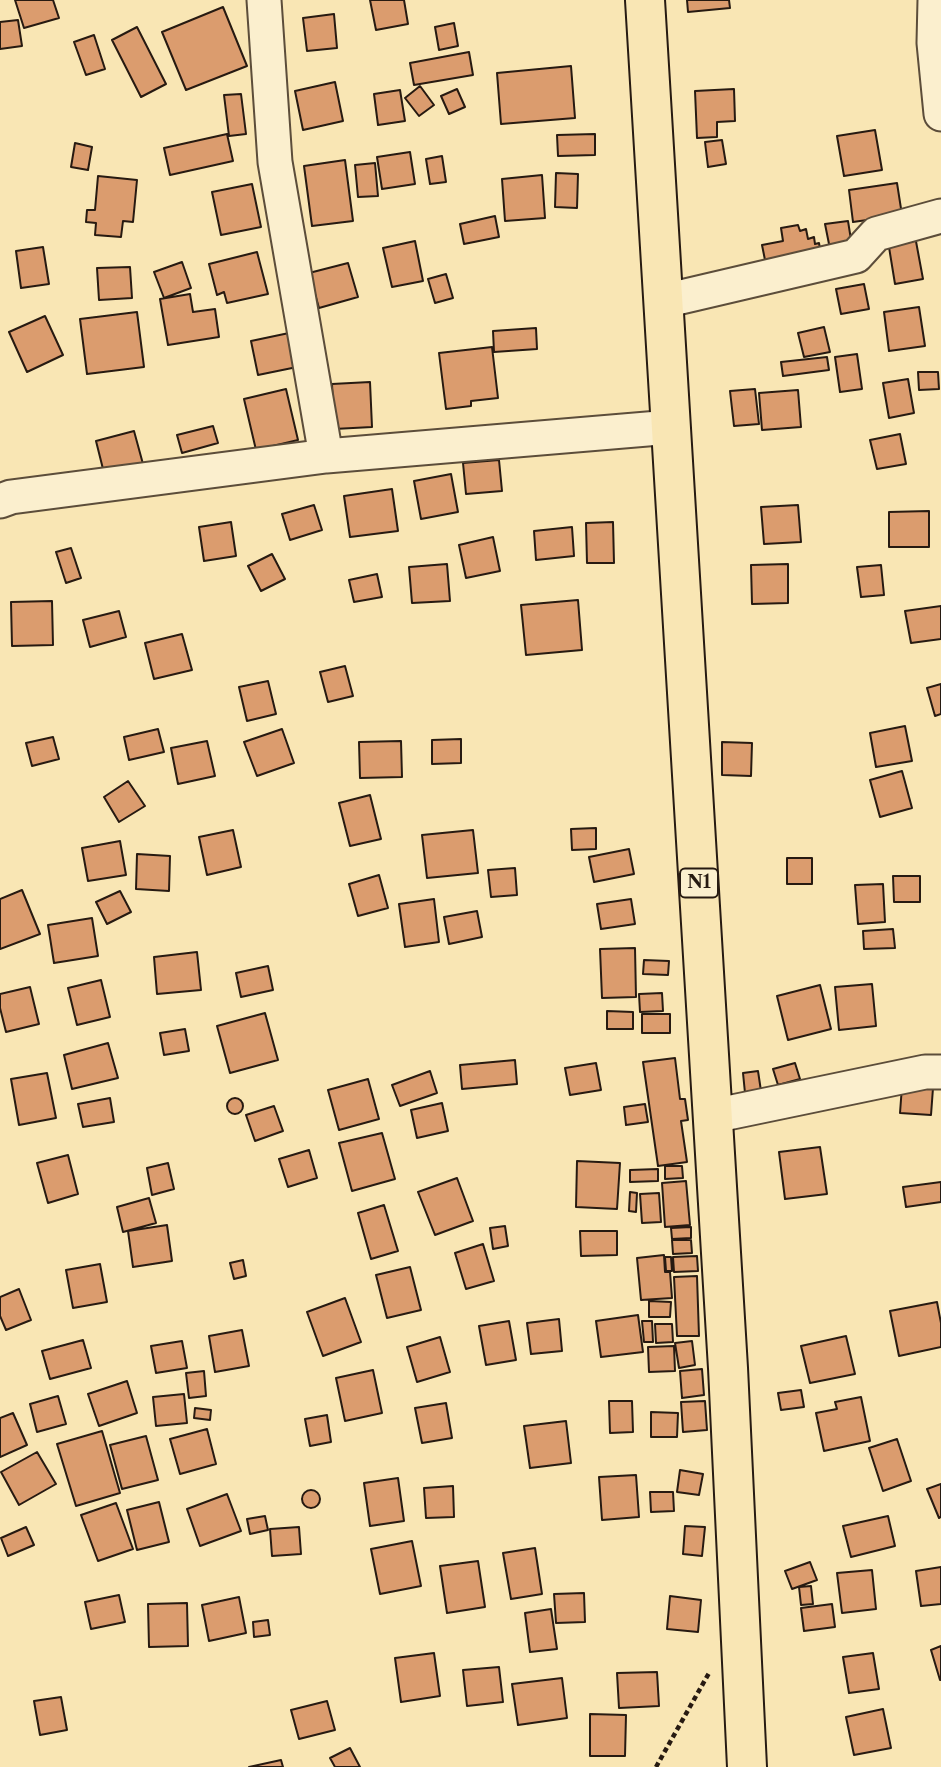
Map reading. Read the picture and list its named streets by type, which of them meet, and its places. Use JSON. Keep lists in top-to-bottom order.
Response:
{
  "streets": {
    "highway": ["N1"]
  }
}
